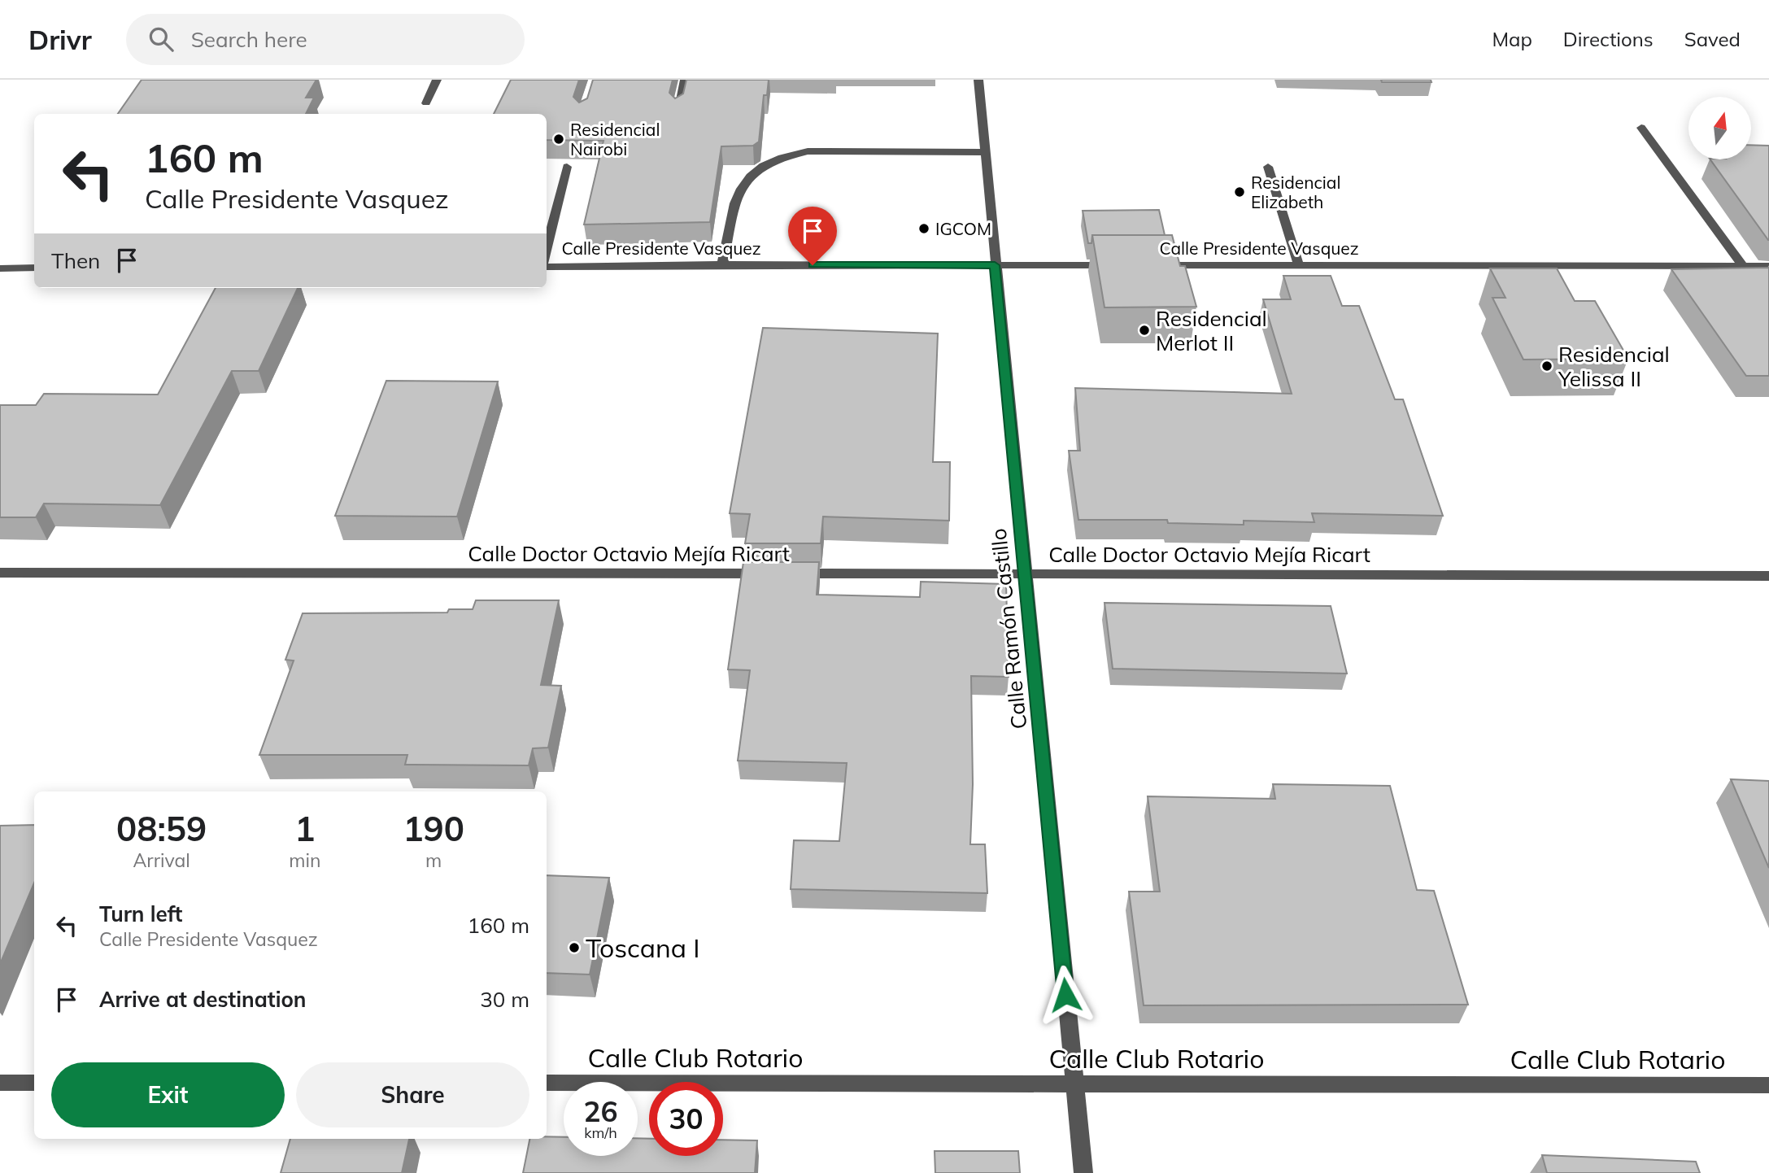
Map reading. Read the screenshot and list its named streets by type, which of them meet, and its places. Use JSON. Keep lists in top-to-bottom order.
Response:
{
  "streets": {
    "street": [
      "Calle Presidente Vasquez",
      "Calle Doctor Octavio Mejía Ricart",
      "Calle Ramón Castillo",
      "Calle Club Rotario"
    ]
  },
  "crossings": [
    ["Calle Presidente Vasquez", "Calle Ramón Castillo"],
    ["Calle Doctor Octavio Mejía Ricart", "Calle Ramón Castillo"],
    ["Calle Ramón Castillo", "Calle Club Rotario"]
  ],
  "places": [
    "Residencial Nairobi",
    "Residencial Elizabeth",
    "IGCOM",
    "Residencial Merlot II",
    "Residencial Yelissa II",
    "Toscana I"
  ],
  "north": "top",
  "page": {
    "header": "Drivr",
    "search": "Search here",
    "nav": ["Map", "Directions", "Saved"],
    "turn": ["160 m", "Calle Presidente Vasquez"],
    "then": "Then",
    "eta": [
      "08:59",
      "Arrival",
      "1",
      "min",
      "190",
      "m"
    ],
    "list": [
      {
        "name": "Turn left",
        "note": "Calle Presidente Vasquez",
        "value": "160 m"
      },
      {
        "name": "Arrive at destination",
        "value": "30 m"
      }
    ],
    "buttons": ["Exit", "Share"],
    "speed": "26 km/h",
    "limit": "30"
  }
}
